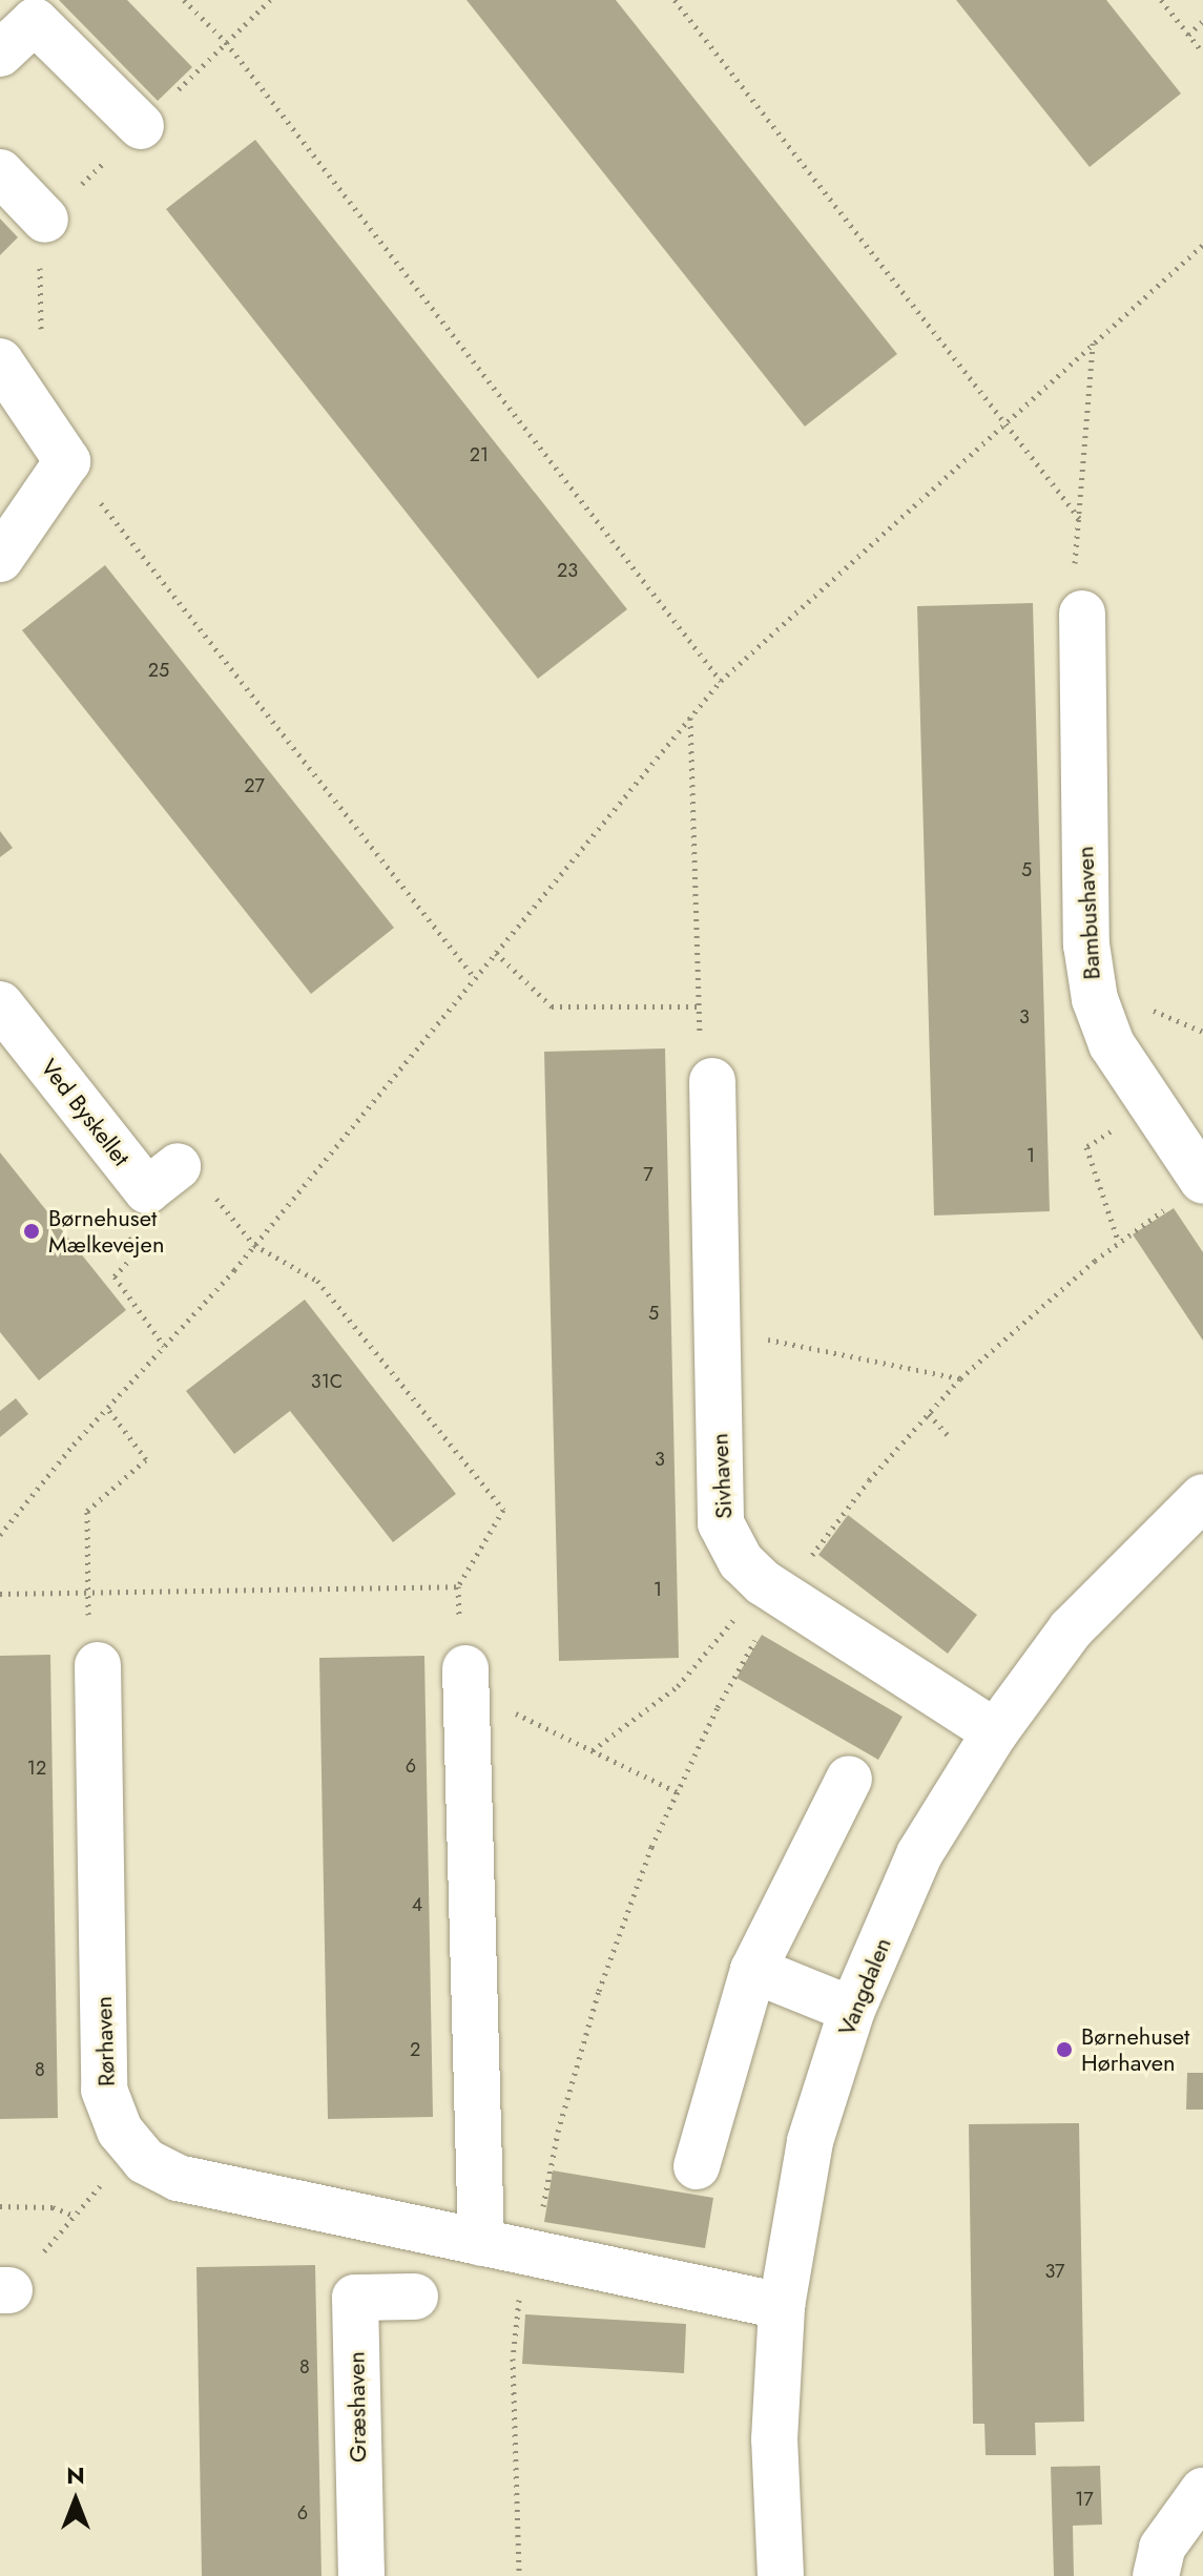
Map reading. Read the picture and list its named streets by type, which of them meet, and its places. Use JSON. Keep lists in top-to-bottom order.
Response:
{
  "streets": {
    "street": [
      "Bambushaven",
      "Ved Byskellet",
      "Sivhaven",
      "Vangdalen",
      "Rørhaven",
      "Græshaven"
    ]
  },
  "crossings": [
    ["Sivhaven", "Vangdalen"],
    ["Vangdalen", "Rørhaven"]
  ],
  "places": ["Børnehuset Mælkevejen", "Børnehuset Hørhaven"],
  "house_numbers": [
    "21",
    "23",
    "25",
    "27",
    "5",
    "3",
    "1",
    "7",
    "5",
    "31C",
    "3",
    "1",
    "6",
    "12",
    "4",
    "2",
    "8",
    "37",
    "8",
    "17",
    "6"
  ],
  "north": "top"
}
